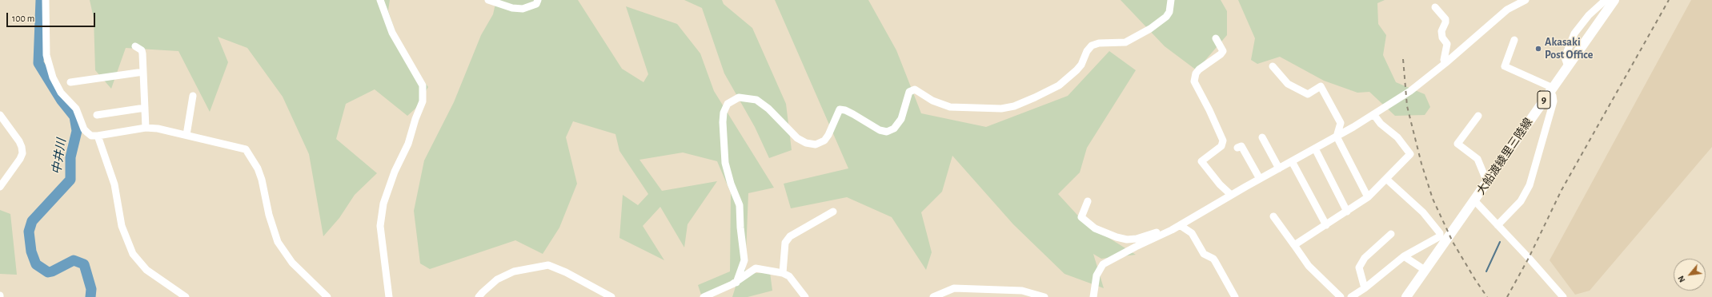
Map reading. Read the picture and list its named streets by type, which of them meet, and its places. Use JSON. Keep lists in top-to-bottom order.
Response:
{
  "streets": {
    "main road": ["9", "大船渡綾里三陸線"]
  },
  "water": ["中井川"],
  "places": ["Akasaki Post Office"],
  "scale_bar": "100 m",
  "north": "bottom left"
}
